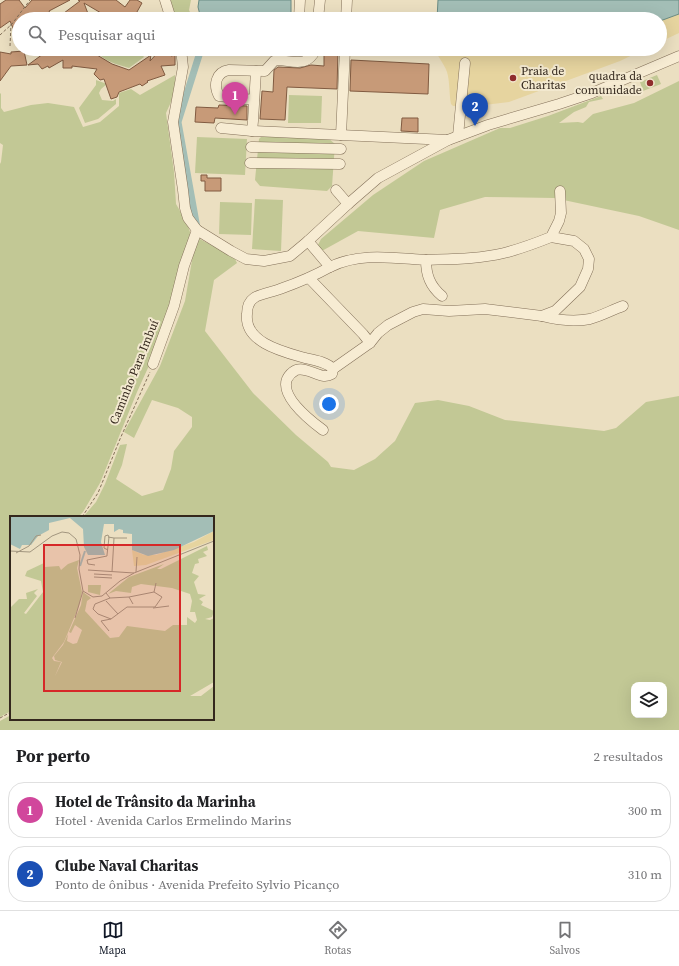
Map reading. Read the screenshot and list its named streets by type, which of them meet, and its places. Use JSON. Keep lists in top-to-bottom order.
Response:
{
  "streets": {
    "street": ["Caminho Para Imbuí"]
  },
  "places": ["Praia de Charitas", "quadra da comunidade"],
  "page": {
    "search": "Pesquisar aqui",
    "pins": ["1", "2"],
    "heading": ["Por perto", "2 resultados"],
    "list": [
      {
        "mark": "1",
        "name": "Hotel de Trânsito da Marinha",
        "note": "Hotel · Avenida Carlos Ermelindo Marins",
        "value": "300 m"
      },
      {
        "mark": "2",
        "name": "Clube Naval Charitas",
        "note": "Ponto de ônibus · Avenida Prefeito Sylvio Picanço",
        "value": "310 m"
      }
    ],
    "nav": ["Mapa", "Rotas", "Salvos"]
  }
}
